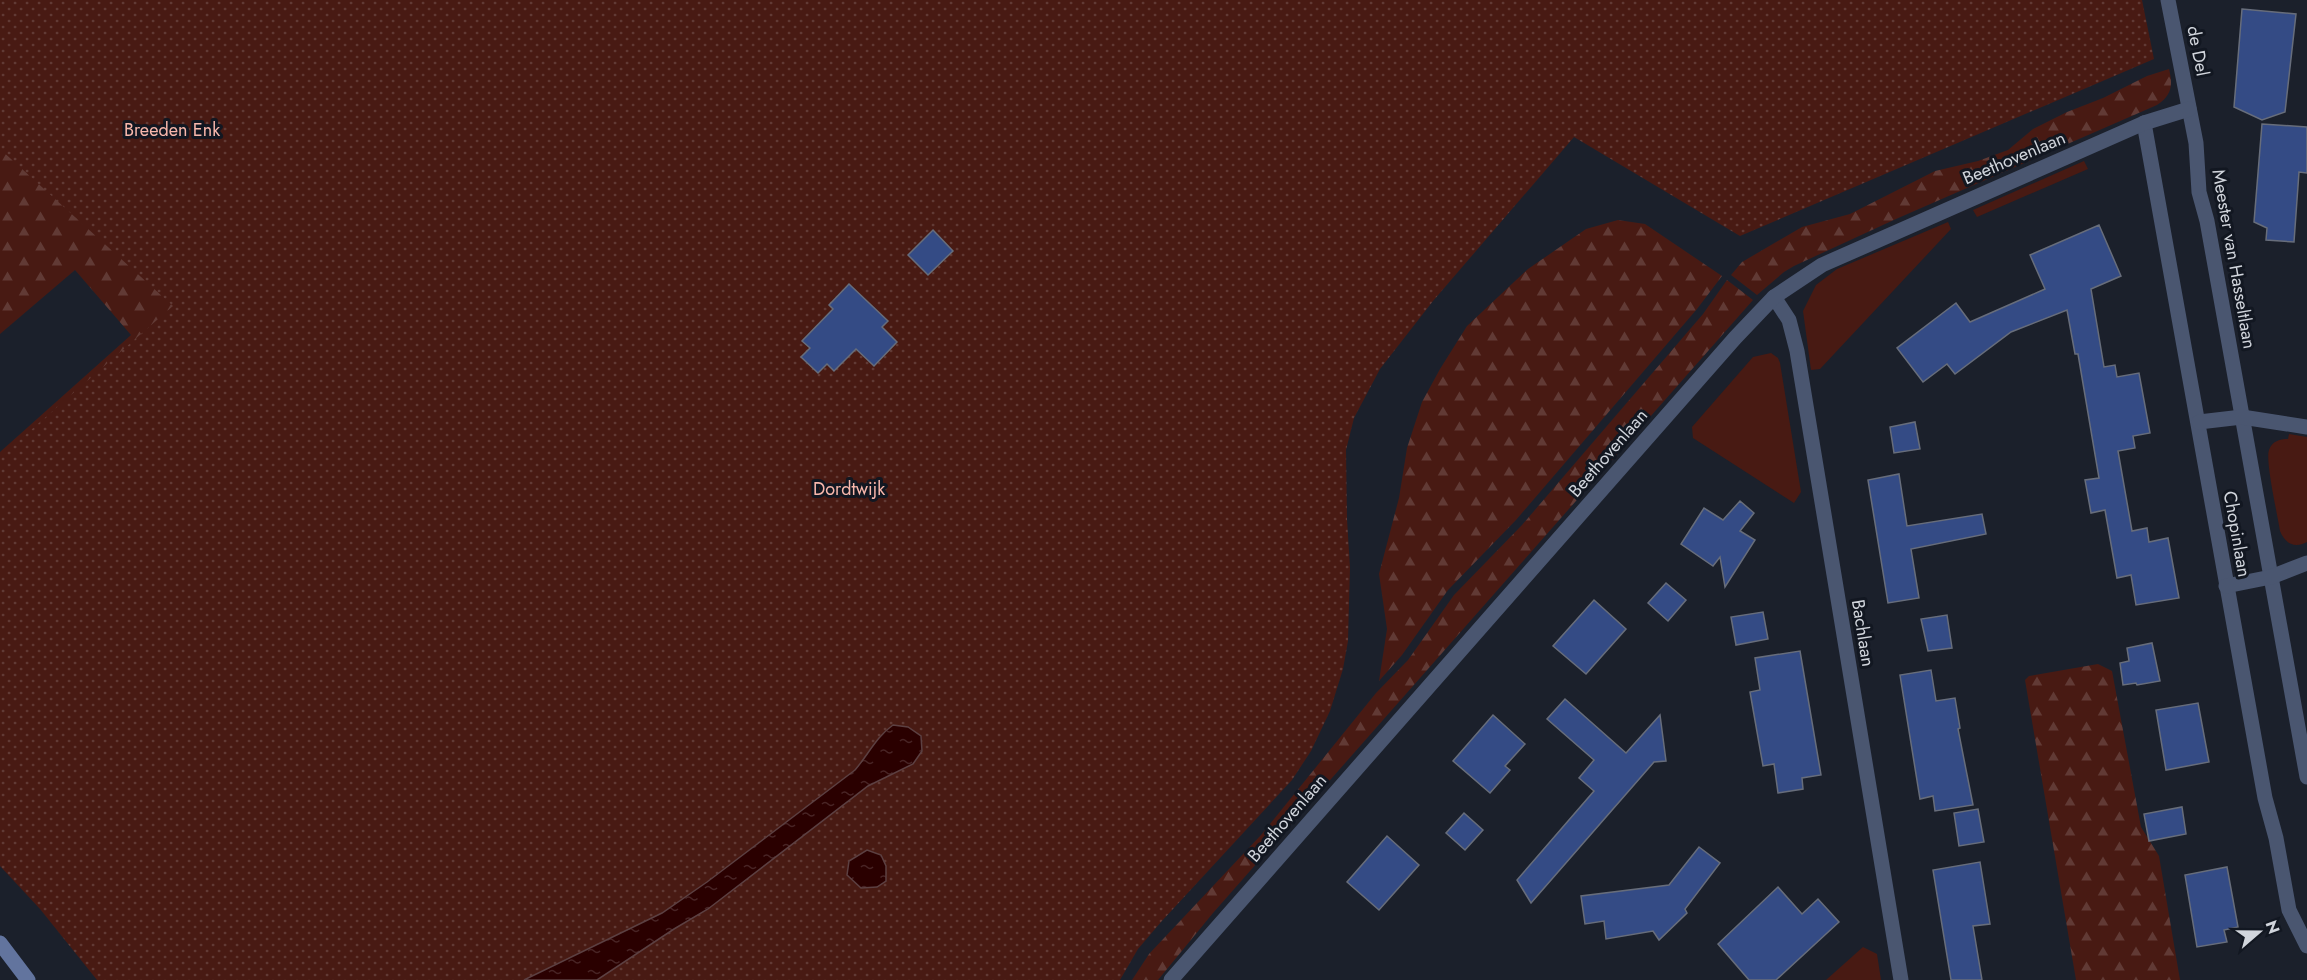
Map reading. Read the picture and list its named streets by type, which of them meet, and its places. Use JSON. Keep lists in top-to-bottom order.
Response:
{
  "streets": {
    "street": [
      "de Del",
      "Beethovenlaan",
      "Meester van Hasseltlaan",
      "Chopinlaan",
      "Bachlaan"
    ]
  },
  "crossings": [
    ["de Del", "Beethovenlaan"],
    ["de Del", "Meester van Hasseltlaan"],
    ["Beethovenlaan", "Meester van Hasseltlaan"],
    ["Beethovenlaan", "Chopinlaan"],
    ["Beethovenlaan", "Bachlaan"]
  ],
  "parks": ["Breeden Enk", "Dordtwijk"],
  "north": "right"
}
